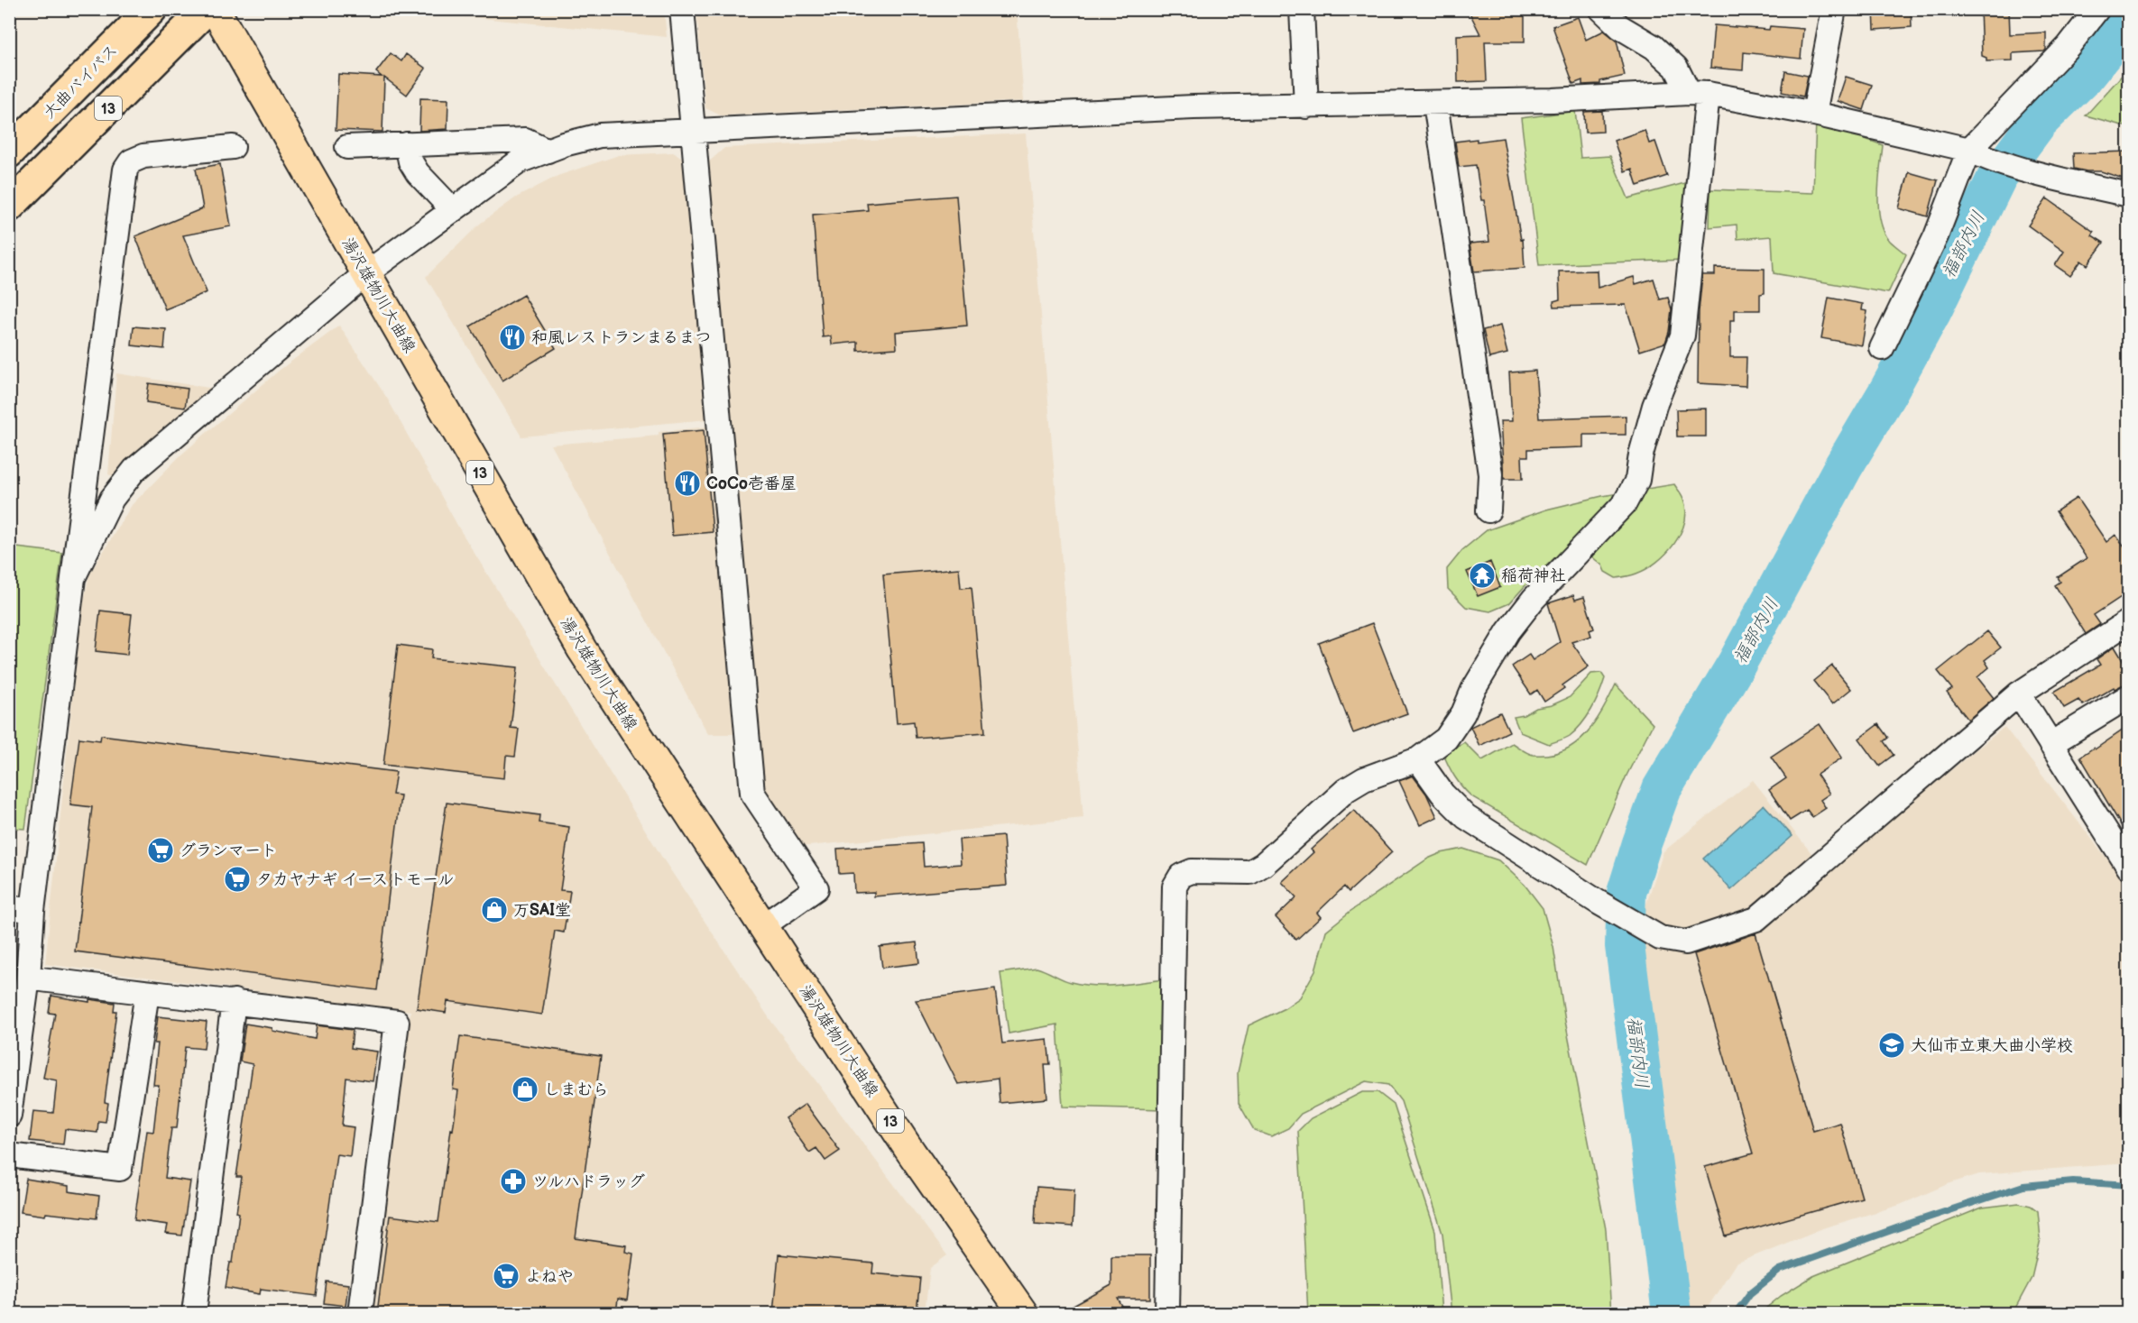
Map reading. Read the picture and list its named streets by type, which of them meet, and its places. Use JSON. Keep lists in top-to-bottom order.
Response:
{
  "streets": {
    "highway": ["大曲バイパス", "13"],
    "main road": ["湯沢雄物川大曲線"]
  },
  "water": ["福部内川"],
  "places": {
    "restaurant": ["和風レストランまるまつ", "CoCo壱番屋"],
    "temple": ["稲荷神社"],
    "supermarket": ["グランマート", "タカヤナギ イーストモール", "よねや"],
    "shop": ["万SAI堂", "しまむら"],
    "school or university": ["大仙市立東大曲小学校"],
    "pharmacy": ["ツルハドラッグ"]
  }
}
